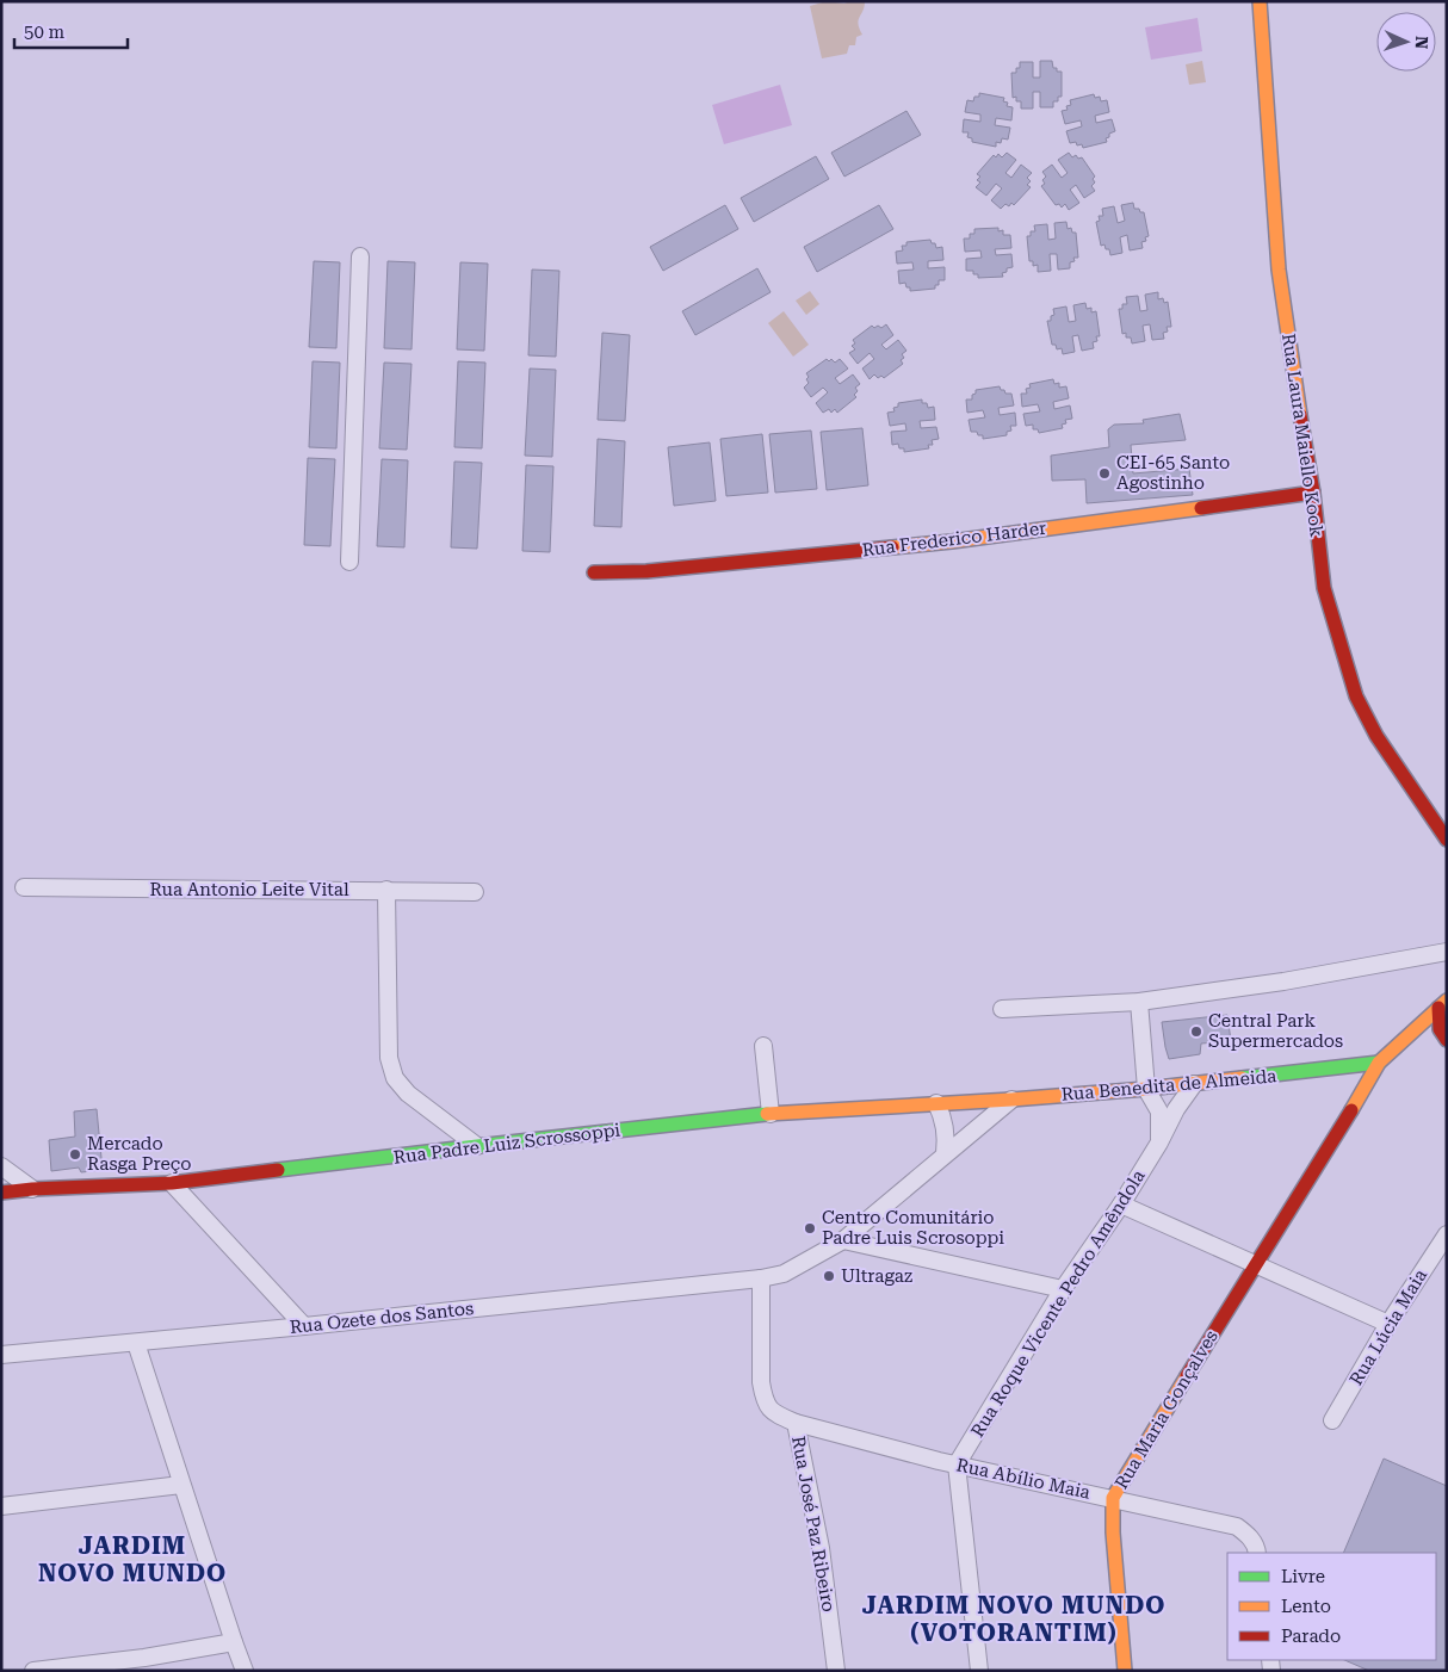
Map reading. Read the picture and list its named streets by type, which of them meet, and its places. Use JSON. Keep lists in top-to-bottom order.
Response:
{
  "streets": {
    "street": [
      "Rua Laura Maiello Kook",
      "Rua Frederico Harder",
      "Rua Antonio Leite Vital",
      "Rua Benedita de Almeida",
      "Rua Padre Luiz Scrossoppi",
      "Rua Roque Vicente Pedro Amêndola",
      "Rua Ozete dos Santos",
      "Rua Lúcia Maia",
      "Rua Maria Gonçalves",
      "Rua Abílio Maia",
      "Rua José Paz Ribeiro"
    ]
  },
  "crossings": [
    ["Rua Laura Maiello Kook", "Rua Frederico Harder"],
    ["Rua Benedita de Almeida", "Rua Padre Luiz Scrossoppi"],
    ["Rua Benedita de Almeida", "Rua Roque Vicente Pedro Amêndola"],
    ["Rua Benedita de Almeida", "Rua Maria Gonçalves"],
    ["Rua Roque Vicente Pedro Amêndola", "Rua Abílio Maia"],
    ["Rua Ozete dos Santos", "Rua José Paz Ribeiro"],
    ["Rua Maria Gonçalves", "Rua Abílio Maia"],
    ["Rua Abílio Maia", "Rua José Paz Ribeiro"]
  ],
  "districts": ["JARDIM NOVO MUNDO", "JARDIM NOVO MUNDO (VOTORANTIM)"],
  "places": [
    "CEI-65 Santo Agostinho",
    "Central Park Supermercados",
    "Mercado Rasga Preço",
    "Centro Comunitário Padre Luis Scrosoppi",
    "Ultragaz"
  ],
  "legend": ["Livre", "Lento", "Parado"],
  "scale_bar": "50 m",
  "north": "right"
}
